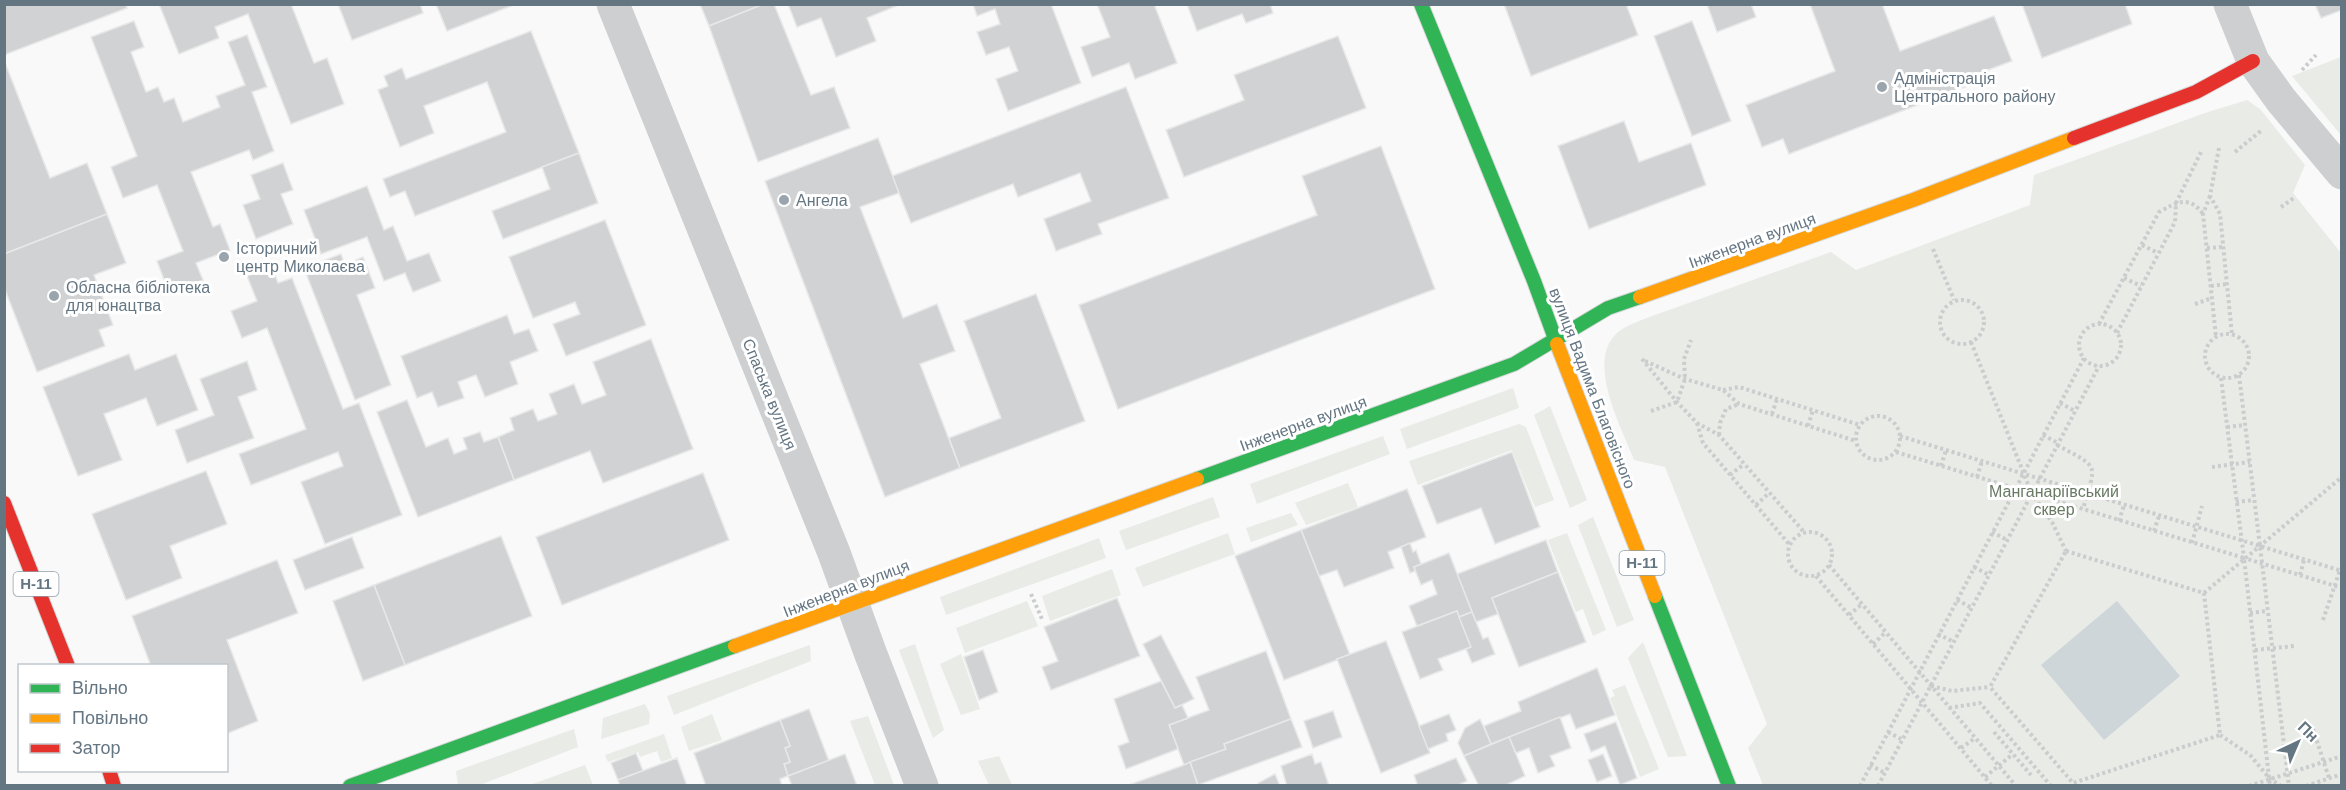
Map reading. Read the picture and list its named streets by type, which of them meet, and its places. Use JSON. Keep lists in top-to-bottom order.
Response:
{
  "streets": {
    "street": [
      "Інженерна вулиця",
      "вулиця Вадима Благовісного",
      "Спаська вулиця",
      "Н-11"
    ]
  },
  "crossings": [
    ["Інженерна вулиця", "вулиця Вадима Благовісного"],
    ["Інженерна вулиця", "Спаська вулиця"]
  ],
  "parks": ["Манганаріївський сквер"],
  "places": [
    "Адміністрація Центрального району",
    "Ангела",
    "Історичний центр Миколаєва",
    "Обласна бібліотека для юнацтва"
  ],
  "legend": ["Вільно", "Повільно", "Затор"],
  "north": "top right"
}
